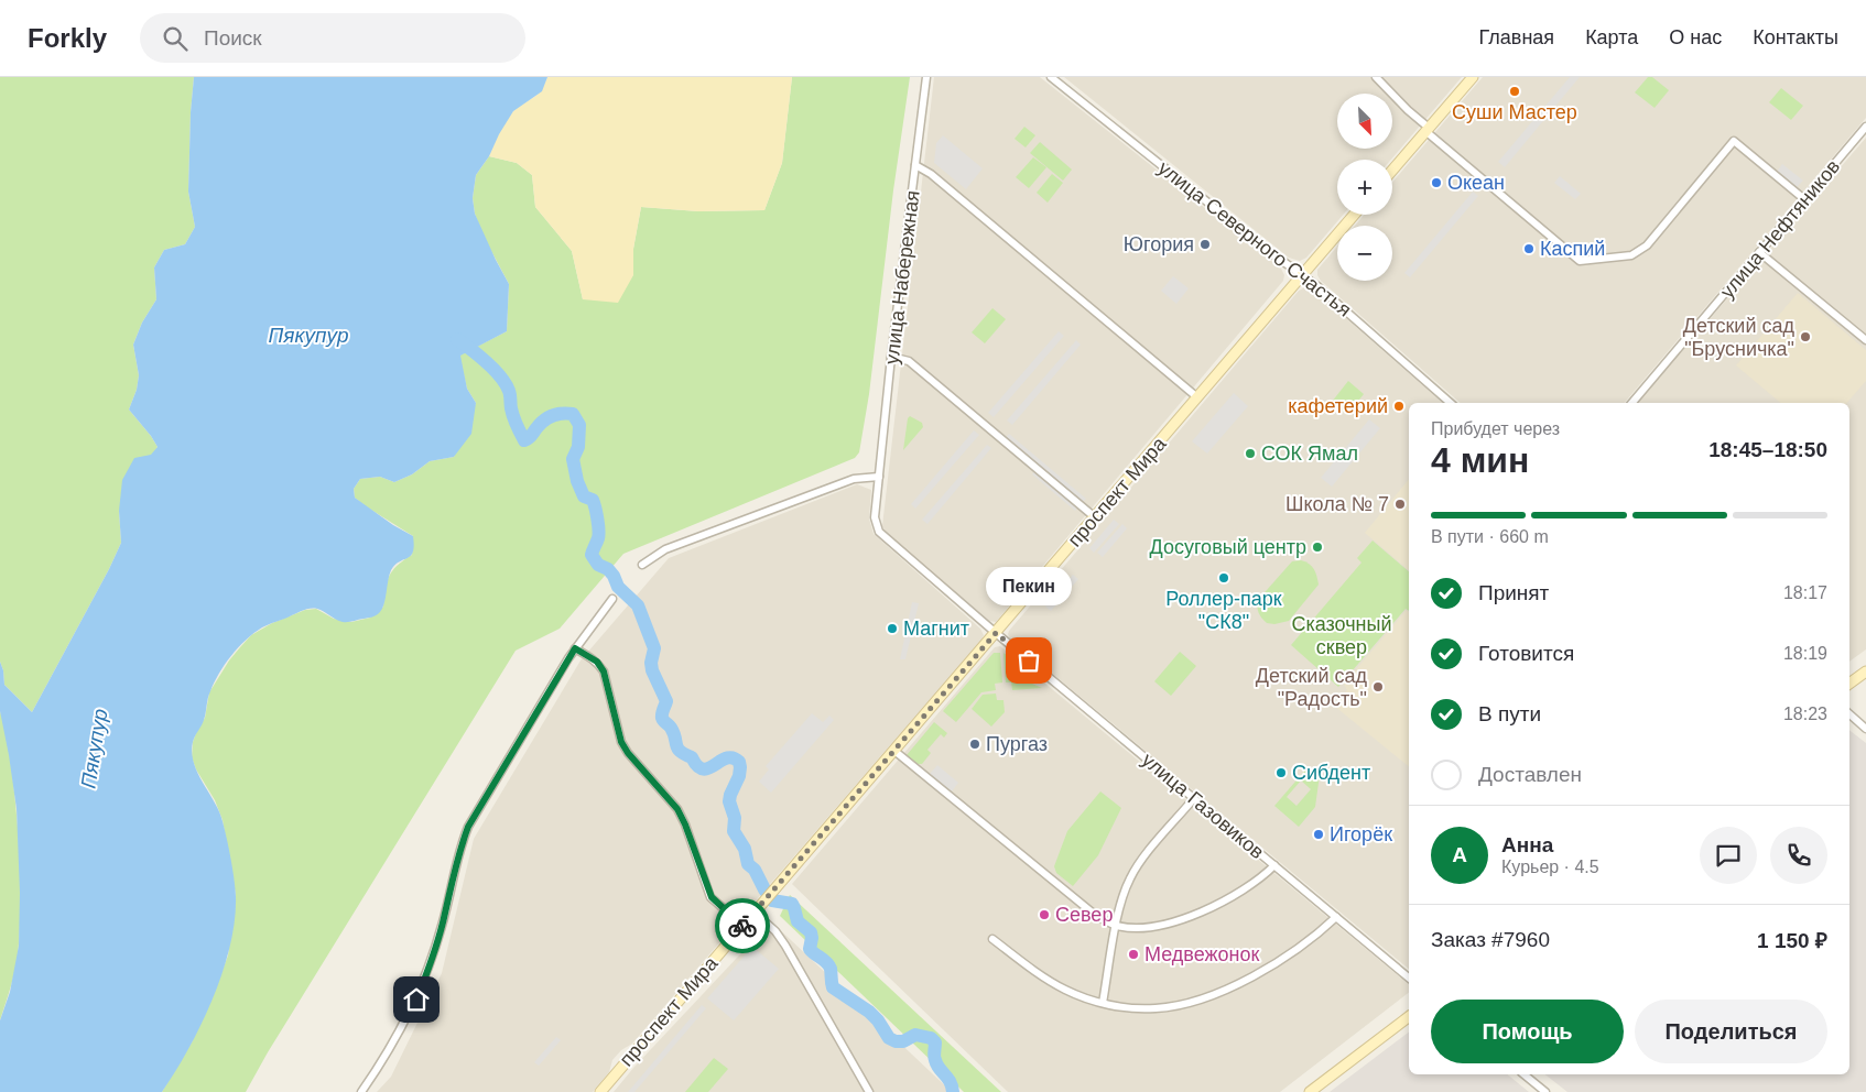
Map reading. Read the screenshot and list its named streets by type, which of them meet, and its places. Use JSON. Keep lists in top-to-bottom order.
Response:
{
  "streets": {
    "main road": ["проспект Мира"],
    "street": [
      "улица Нефтяников",
      "улица Северного Счастья",
      "улица Набережная",
      "улица Газовиков"
    ]
  },
  "crossings": [
    ["улица Северного Счастья", "проспект Мира"],
    ["улица Набережная", "проспект Мира"],
    ["улица Набережная", "улица Газовиков"],
    ["проспект Мира", "улица Газовиков"]
  ],
  "water": ["Пякупур"],
  "parks": ["Сказочный сквер"],
  "places": [
    "Суши Мастер",
    "Океан",
    "Югория",
    "Каспий",
    "Детский сад \"Брусничка\"",
    "кафетерий",
    "СОК Ямал",
    "Школа № 7",
    "Досуговый центр",
    "Роллер-парк \"СК8\"",
    "Магнит",
    "Пекин",
    "Детский сад \"Радость\"",
    "Пургаз",
    "Сибдент",
    "Игорёк",
    "Север",
    "Медвежонок"
  ],
  "north": "bottom right",
  "page": {
    "header": "Forkly",
    "search": "Поиск",
    "nav": [
      "Главная",
      "Карта",
      "О нас",
      "Контакты"
    ],
    "map_buttons": ["+", "−"],
    "heading": ["4 мин", "Прибудет через", "18:45–18:50"],
    "panel": [
      "Анна",
      "Курьер · 4.5",
      "Заказ #7960",
      "1 150 ₽"
    ],
    "bar": "В пути · 660 m",
    "list": [
      ["Принят", "18:17"],
      ["Готовится", "18:19"],
      ["В пути", "18:23"],
      "Доставлен"
    ],
    "bubble": "Пекин",
    "round": "А",
    "buttons": ["Помощь", "Поделиться"]
  }
}
